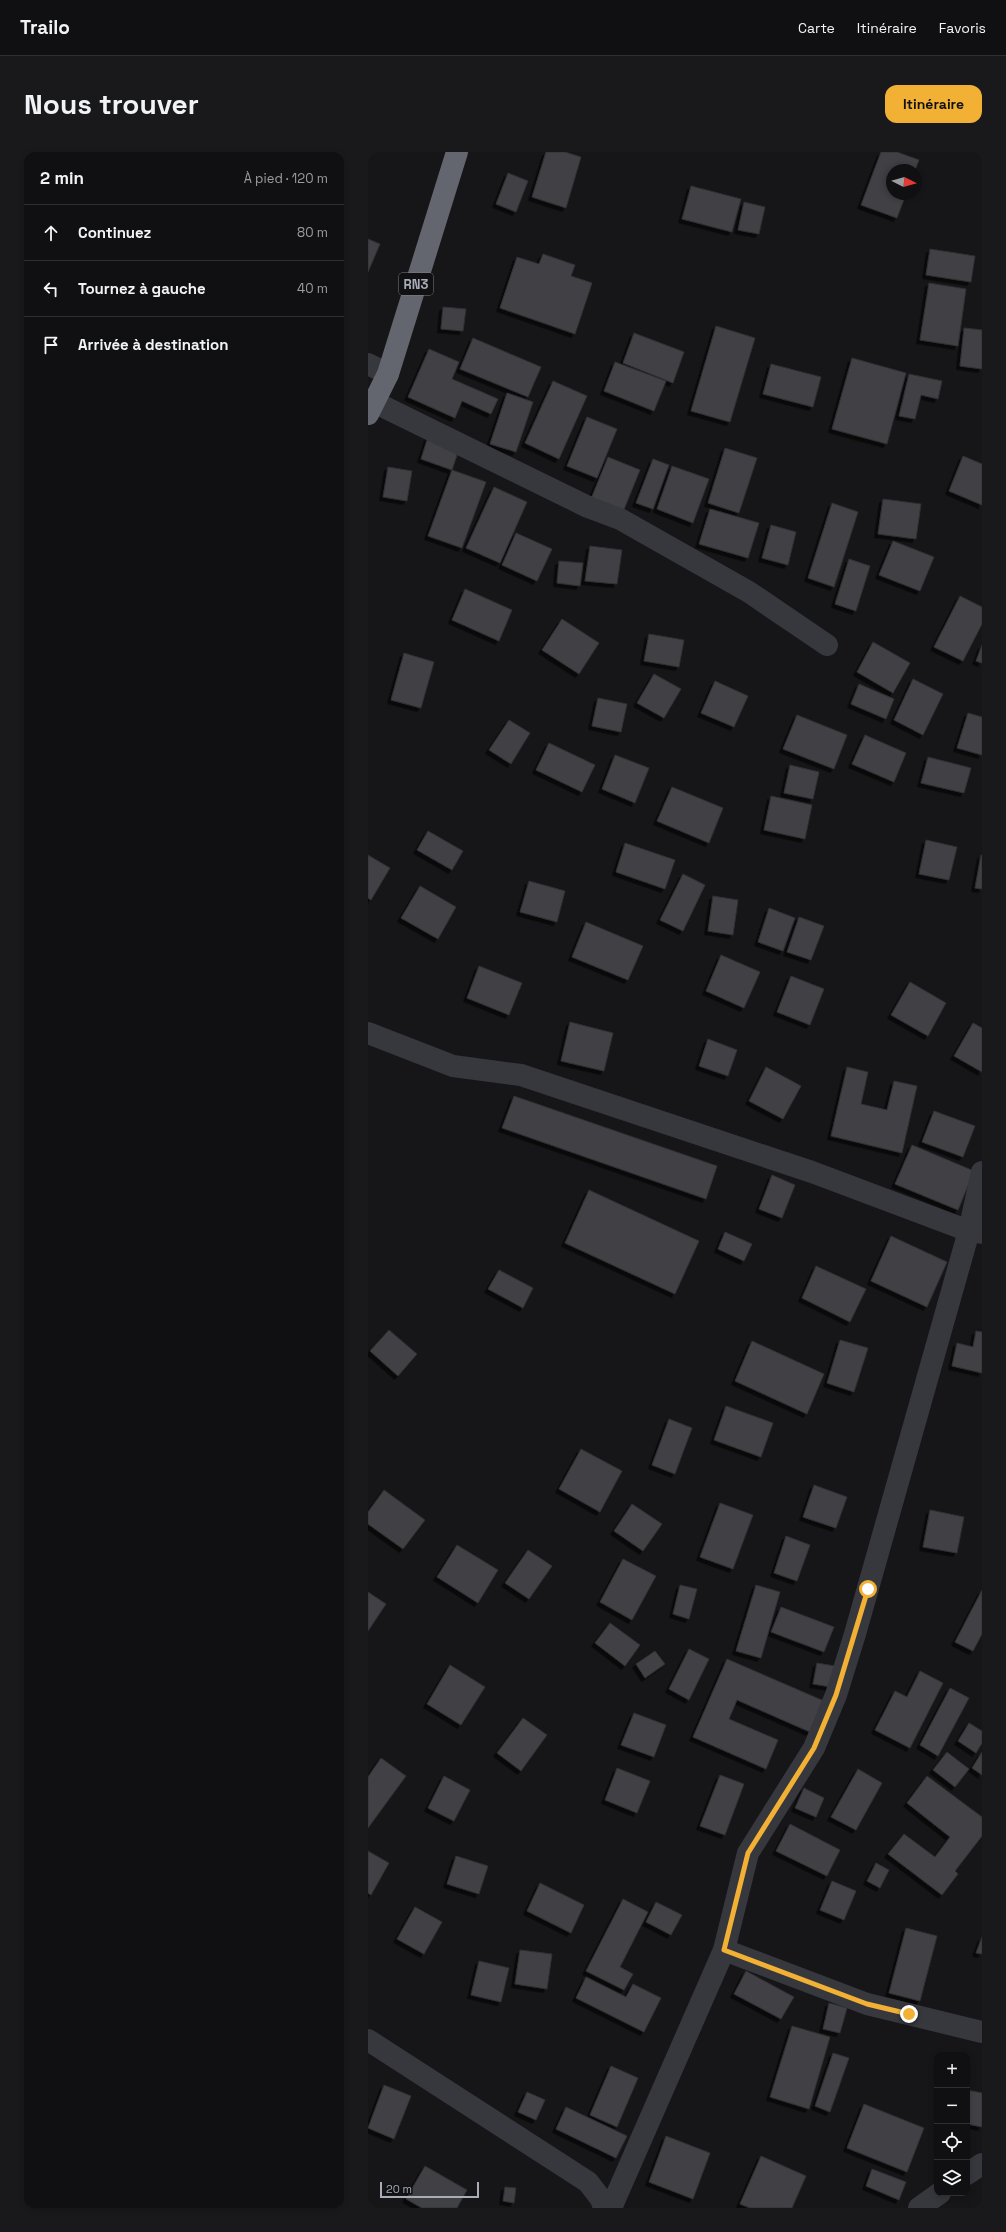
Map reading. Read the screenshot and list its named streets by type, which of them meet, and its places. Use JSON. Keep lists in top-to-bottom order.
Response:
{
  "streets": {
    "highway": ["RN3"]
  },
  "scale_bar": "20 m",
  "north": "right",
  "page": {
    "header": "Trailo",
    "nav": ["Carte", "Itinéraire", "Favoris"],
    "buttons": "Itinéraire",
    "title": "Nous trouver",
    "heading": ["2 min", "À pied · 120 m"],
    "list": [
      ["Continuez", "80 m"],
      ["Tournez à gauche", "40 m"],
      "Arrivée à destination"
    ],
    "map_buttons": ["+", "−"],
    "scale": "20 m"
  }
}
